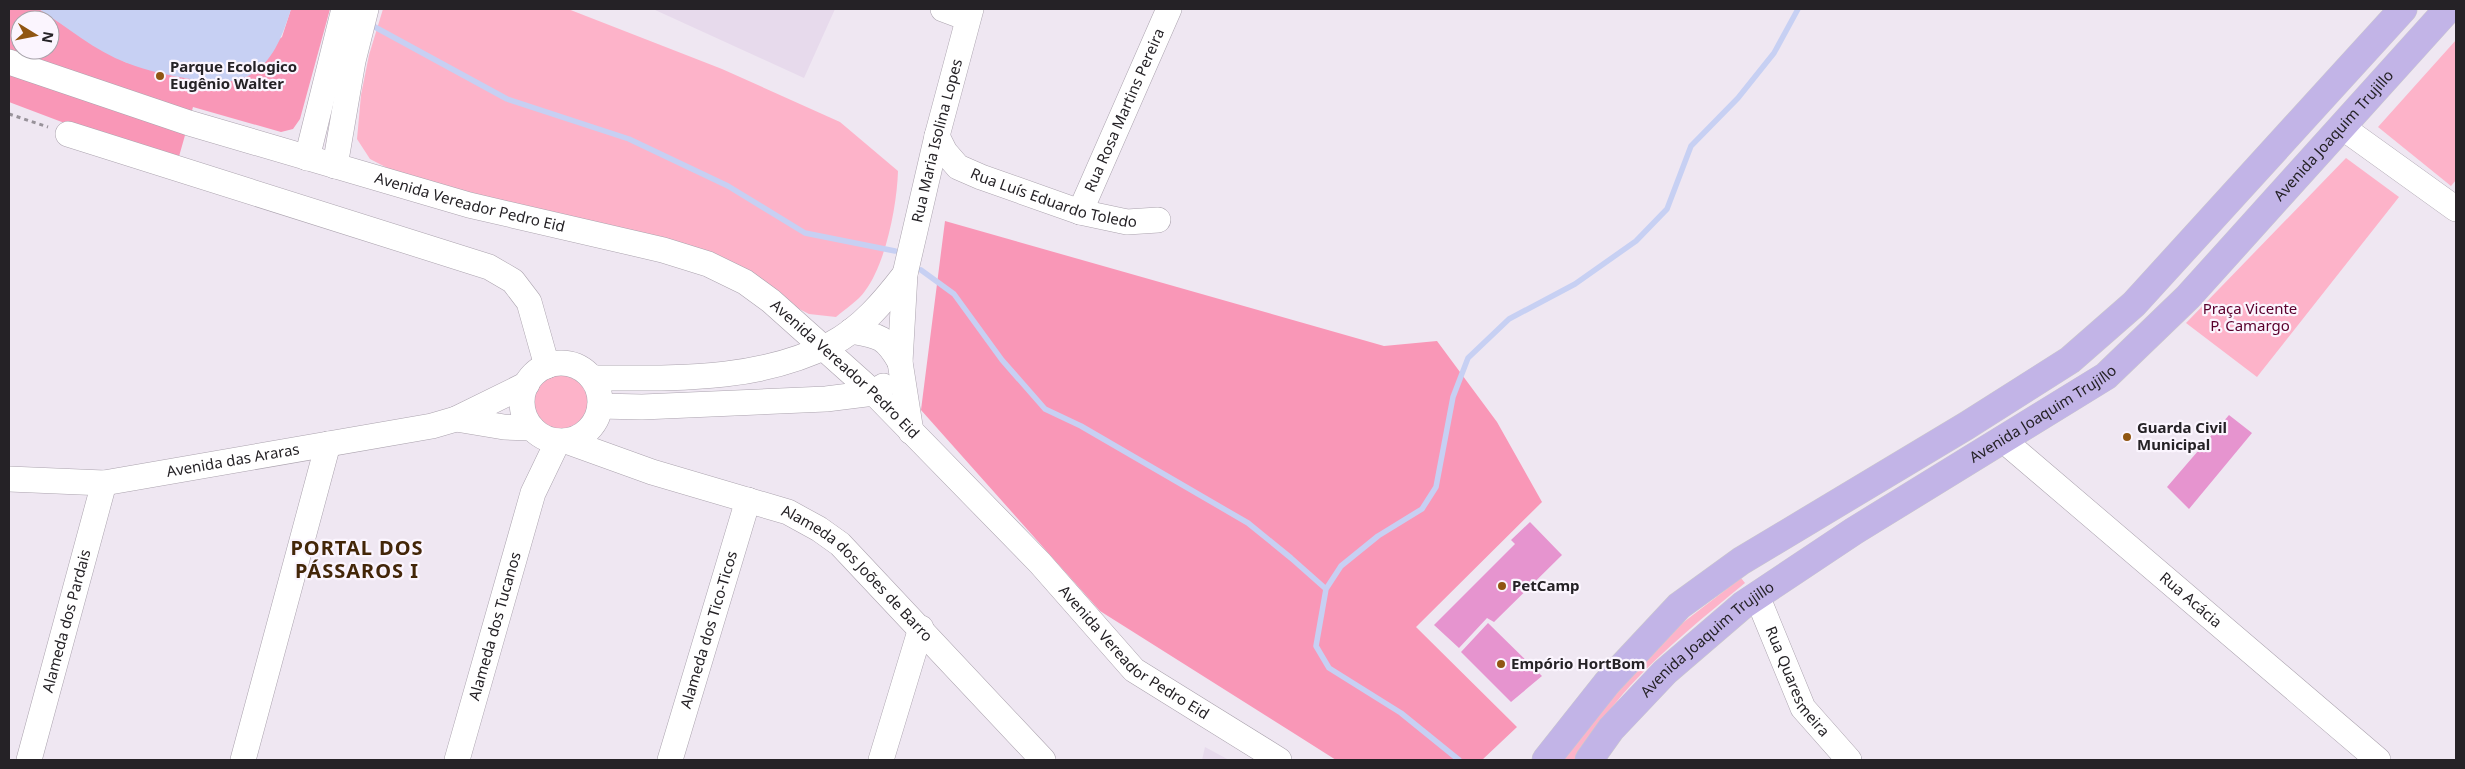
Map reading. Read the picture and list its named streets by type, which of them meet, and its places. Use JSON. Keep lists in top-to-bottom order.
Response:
{
  "streets": {
    "main road": ["Avenida Joaquim Trujillo"],
    "street": [
      "Rua Rosa Martins Pereira",
      "Rua Maria Isolina Lopes",
      "Rua Luís Eduardo Toledo",
      "Avenida Vereador Pedro Eid",
      "Avenida das Araras",
      "Alameda dos Joões de Barro",
      "Rua Acácia",
      "Alameda dos Pardais",
      "Alameda dos Tucanos",
      "Alameda dos Tico-Ticos",
      "Rua Quaresmeira"
    ]
  },
  "crossings": [
    ["Rua Rosa Martins Pereira", "Rua Luís Eduardo Toledo"],
    ["Avenida Joaquim Trujillo", "Rua Acácia"],
    ["Avenida Joaquim Trujillo", "Rua Quaresmeira"],
    ["Rua Maria Isolina Lopes", "Rua Luís Eduardo Toledo"],
    ["Rua Maria Isolina Lopes", "Avenida Vereador Pedro Eid"],
    ["Rua Maria Isolina Lopes", "Avenida das Araras"],
    ["Rua Maria Isolina Lopes", "Alameda dos Joões de Barro"],
    ["Rua Maria Isolina Lopes", "Alameda dos Tucanos"],
    ["Avenida das Araras", "Alameda dos Joões de Barro"],
    ["Avenida das Araras", "Alameda dos Pardais"],
    ["Avenida das Araras", "Alameda dos Tucanos"],
    ["Alameda dos Joões de Barro", "Alameda dos Tucanos"],
    ["Alameda dos Joões de Barro", "Alameda dos Tico-Ticos"]
  ],
  "districts": ["PORTAL DOS PÁSSAROS I"],
  "parks": ["Praça Vicente P. Camargo"],
  "places": [
    "Parque Ecologico Eugênio Walter",
    "Guarda Civil Municipal",
    "PetCamp",
    "Empório HortBom"
  ],
  "north": "right"
}
